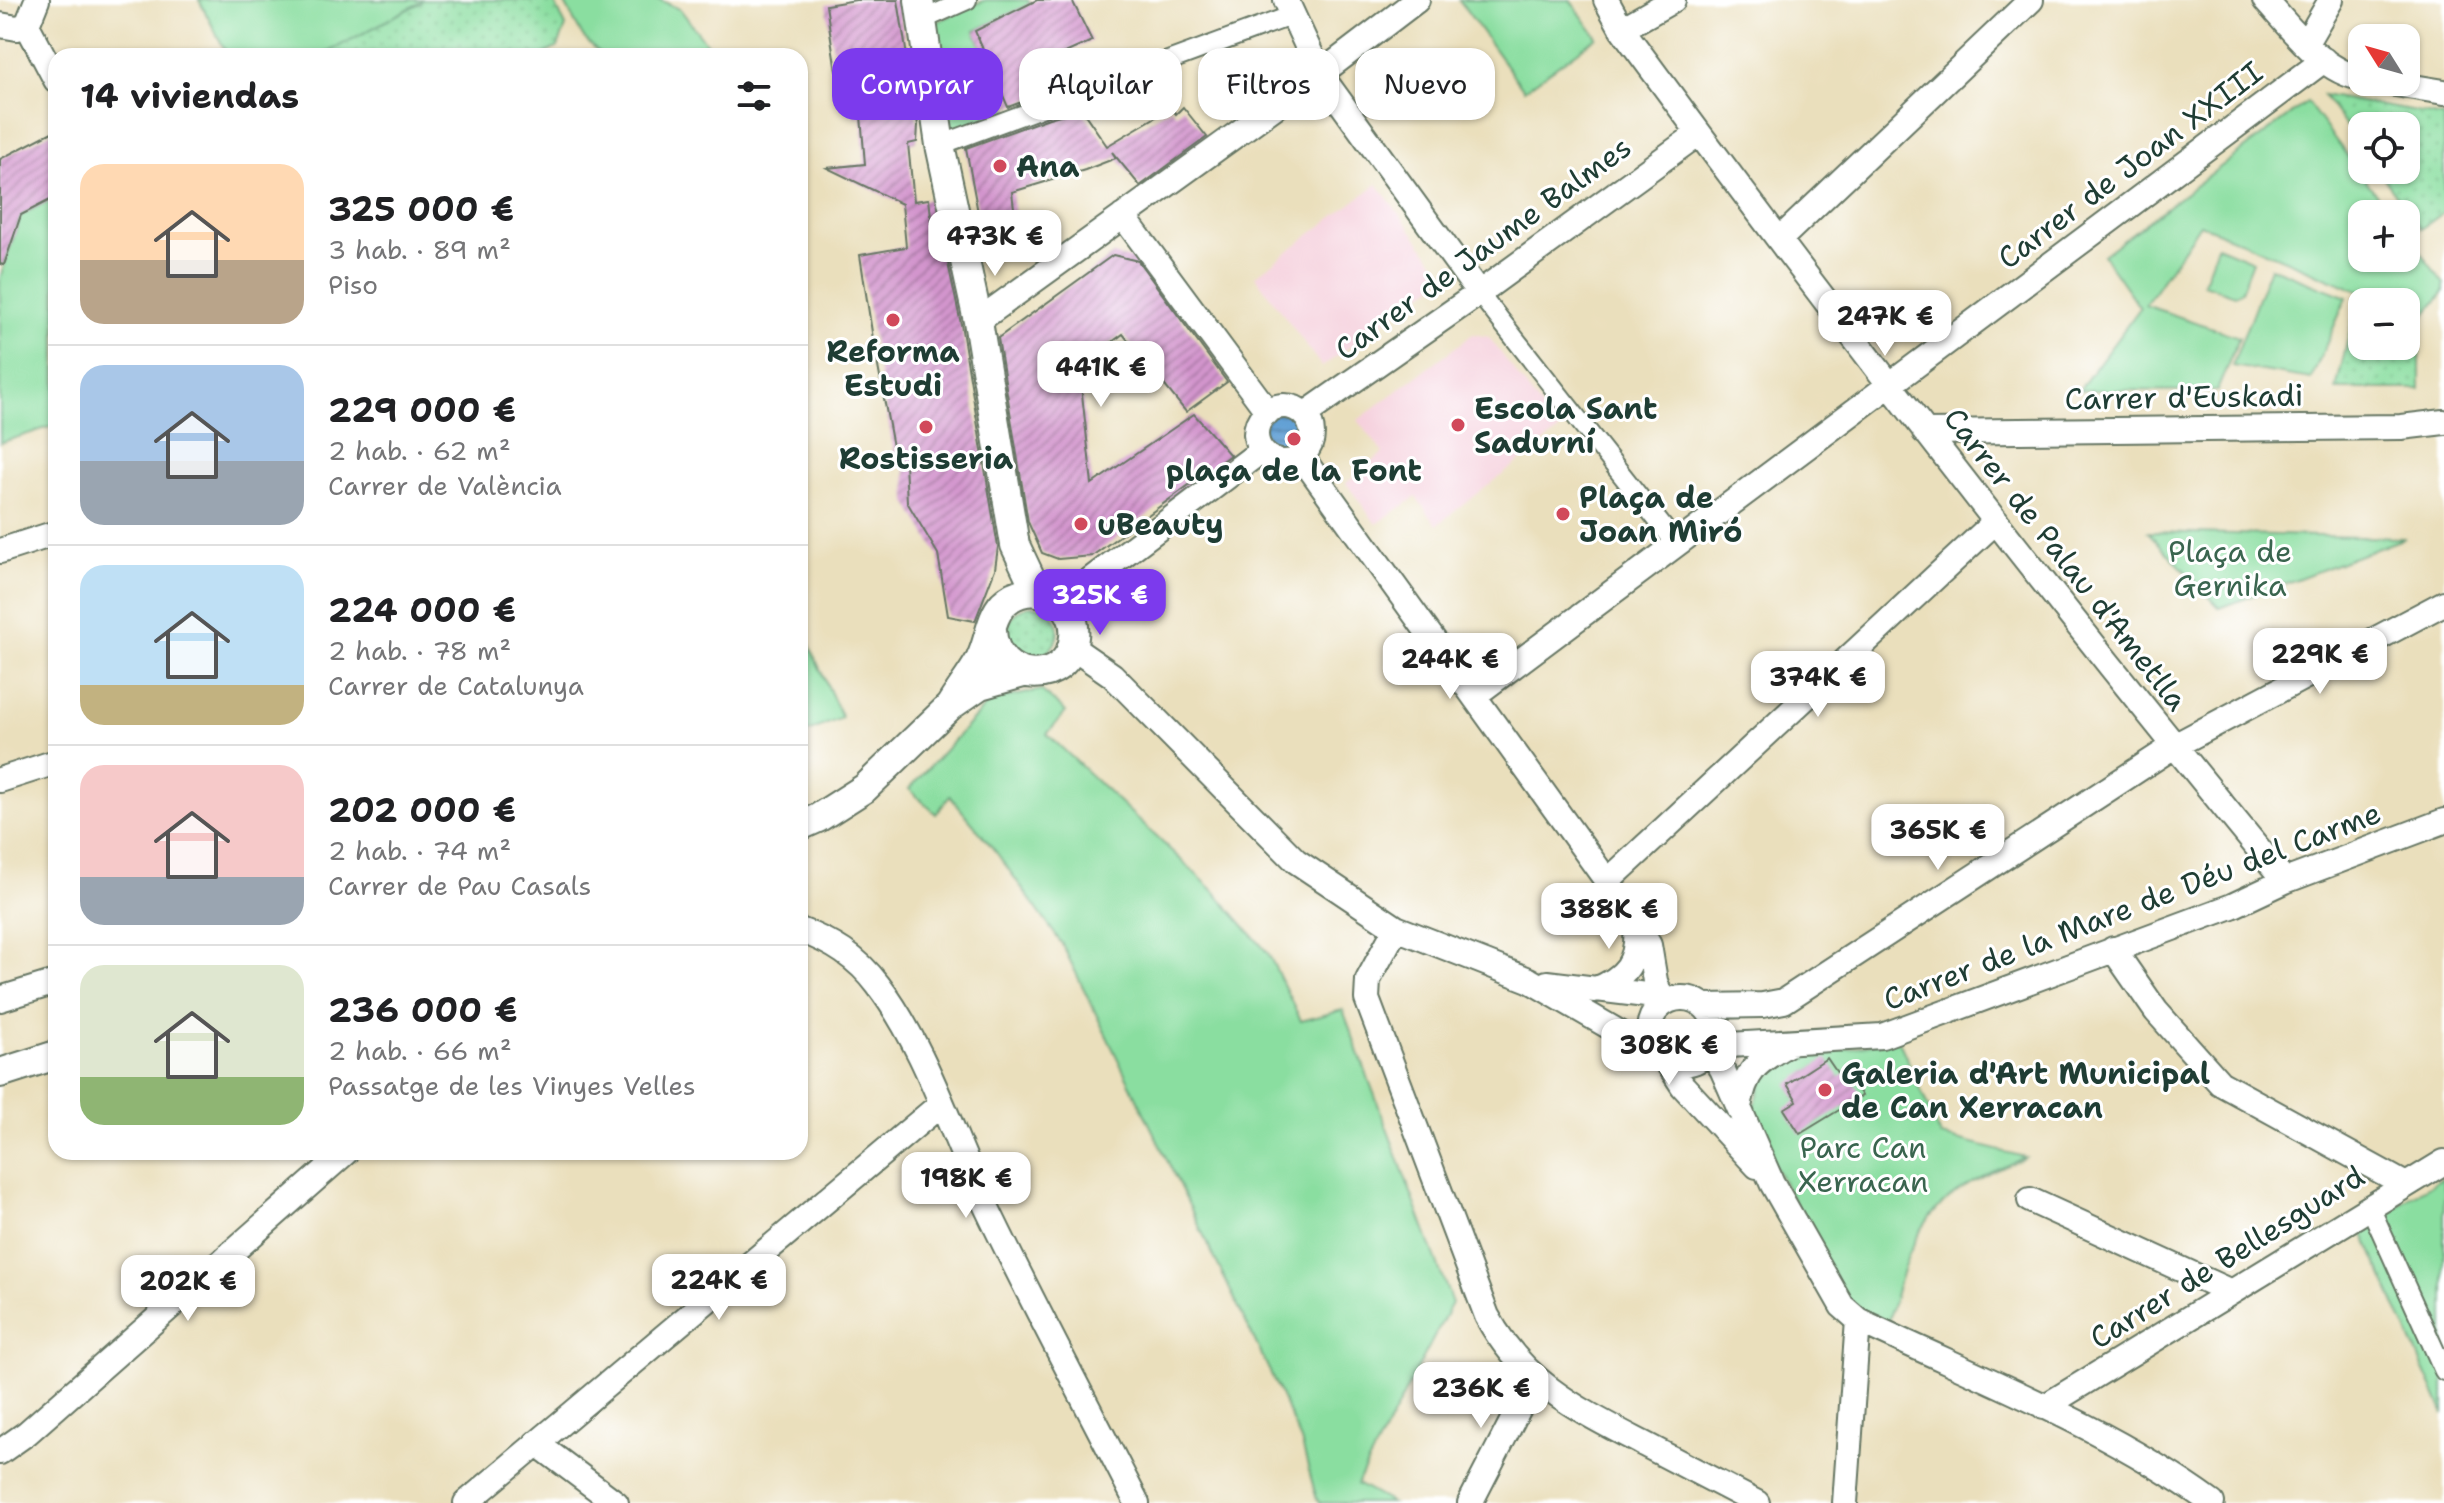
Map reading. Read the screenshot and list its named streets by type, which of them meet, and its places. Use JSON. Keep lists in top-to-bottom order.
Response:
{
  "streets": {
    "street": [
      "Carrer de Joan XXIII",
      "Carrer de Jaume Balmes",
      "Carrer d'Euskadi",
      "Carrer de Palau d'Ametlla",
      "Carrer de la Mare de Déu del Carme",
      "Carrer de Bellesguard"
    ]
  },
  "crossings": [
    ["Carrer de Joan XXIII", "Carrer de Palau d'Ametlla"],
    ["Carrer de Jaume Balmes", "Carrer de Palau d'Ametlla"],
    ["Carrer d'Euskadi", "Carrer de Palau d'Ametlla"],
    ["Carrer de Palau d'Ametlla", "Carrer de la Mare de Déu del Carme"]
  ],
  "parks": ["Plaça de Gernika", "Parc Can Xerracan"],
  "places": [
    "Ana",
    "Reforma Estudi",
    "Escola Sant Sadurní",
    "Rostisseria",
    "plaça de la Font",
    "Plaça de Joan Miró",
    "uBeauty",
    "Galeria d'Art Municipal de Can Xerracan"
  ],
  "north": "top left",
  "page": {
    "map_buttons": ["+", "−"],
    "chip": [
      "Comprar",
      "Alquilar",
      "Filtros",
      "Nuevo"
    ],
    "heading": "14 viviendas",
    "list": [
      {
        "name": "325 000 €",
        "note": "3 hab. · 89 m² · Piso"
      },
      {
        "name": "229 000 €",
        "note": "2 hab. · 62 m² · Carrer de València"
      },
      {
        "name": "224 000 €",
        "note": "2 hab. · 78 m² · Carrer de Catalunya"
      },
      {
        "name": "202 000 €",
        "note": "2 hab. · 74 m² · Carrer de Pau Casals"
      },
      {
        "name": "236 000 €",
        "note": "2 hab. · 66 m² · Passatge de les Vinyes Velles"
      }
    ],
    "price": [
      "473K €",
      "247K €",
      "441K €",
      "325K €",
      "229K €",
      "244K €",
      "374K €",
      "365K €",
      "388K €",
      "308K €",
      "198K €",
      "224K €",
      "202K €",
      "236K €"
    ]
  }
}
